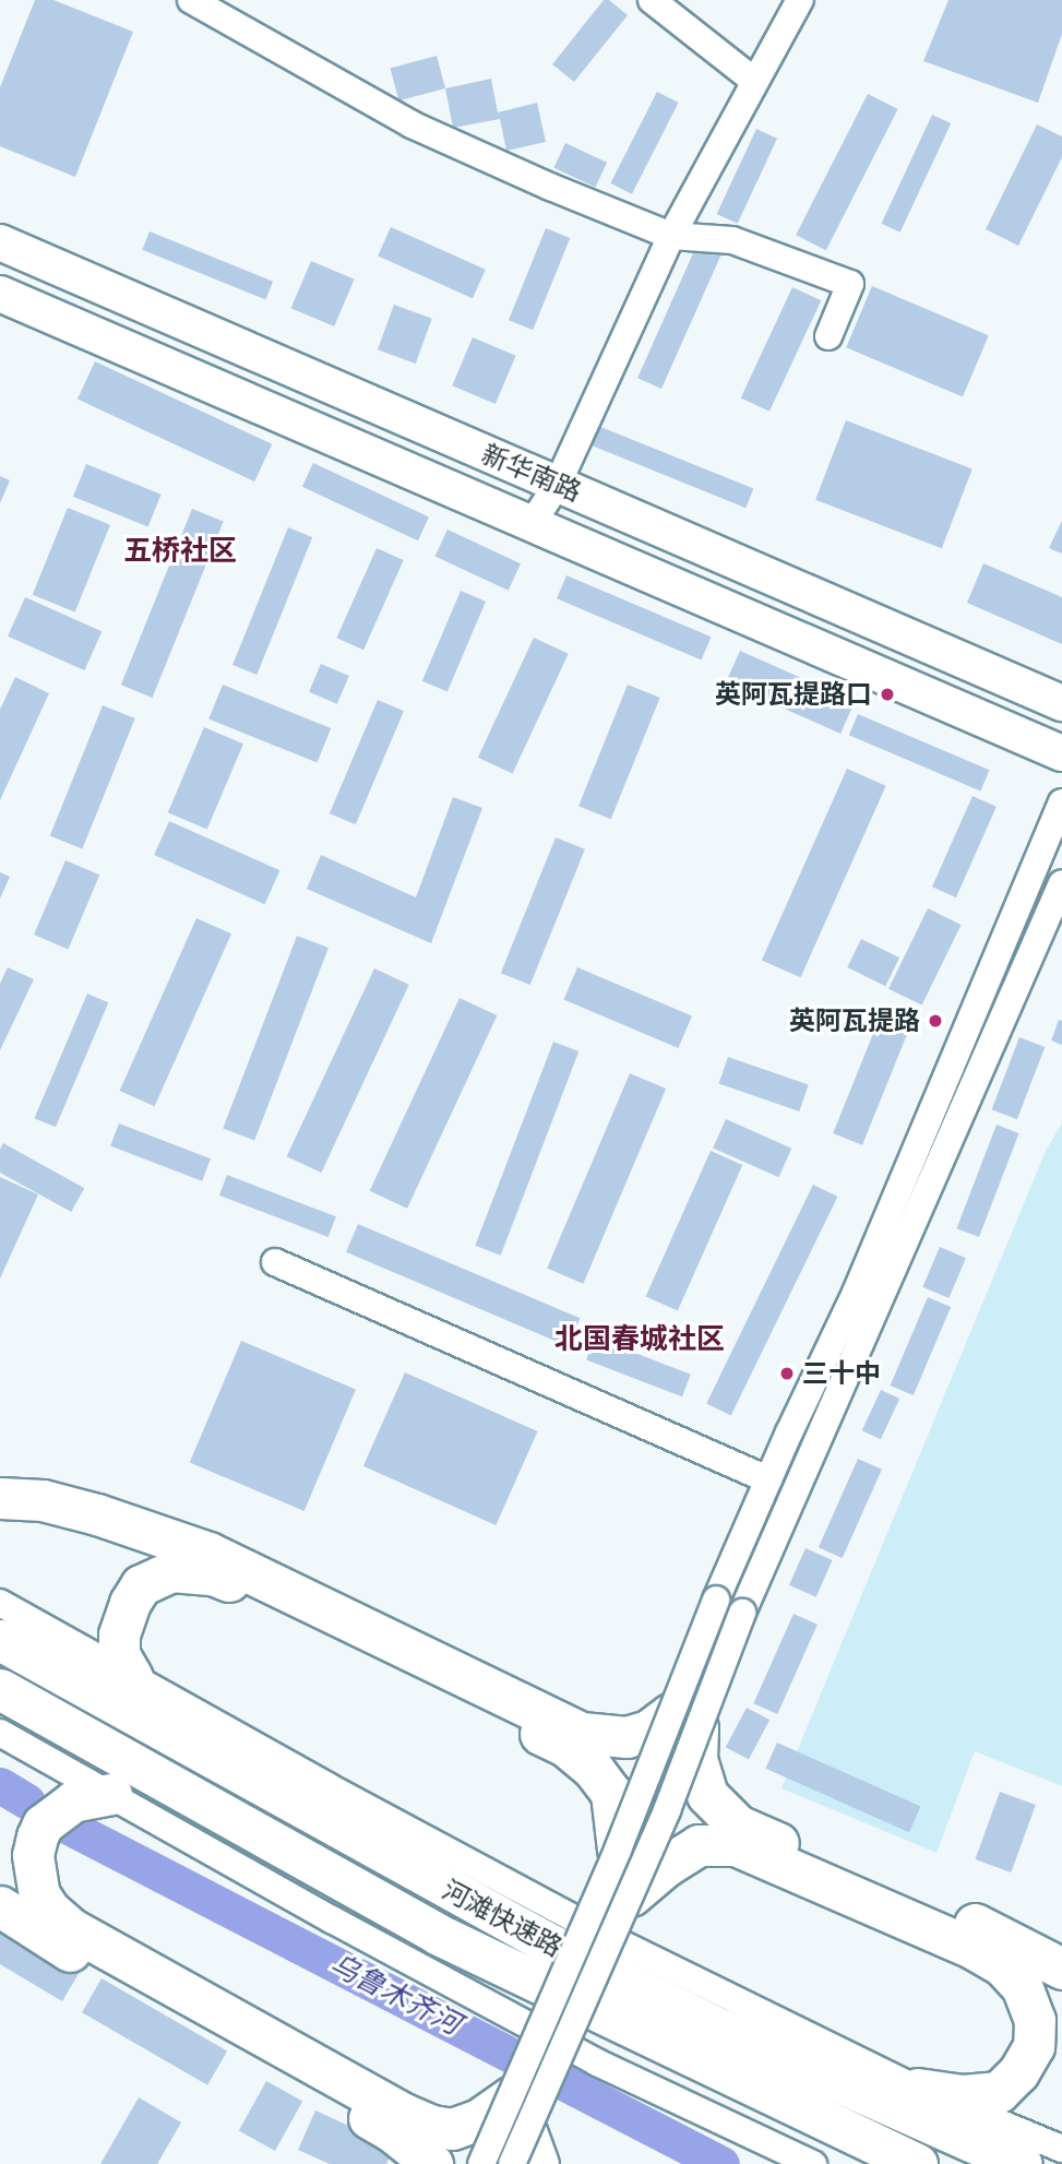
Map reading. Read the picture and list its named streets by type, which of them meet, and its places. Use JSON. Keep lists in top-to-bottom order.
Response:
{
  "streets": {
    "highway": ["河滩快速路"],
    "main road": ["新华南路"]
  },
  "districts": ["五桥社区", "北国春城社区"],
  "water": ["乌鲁木齐河"],
  "places": ["英阿瓦提路口", "英阿瓦提路", "三十中"]
}
